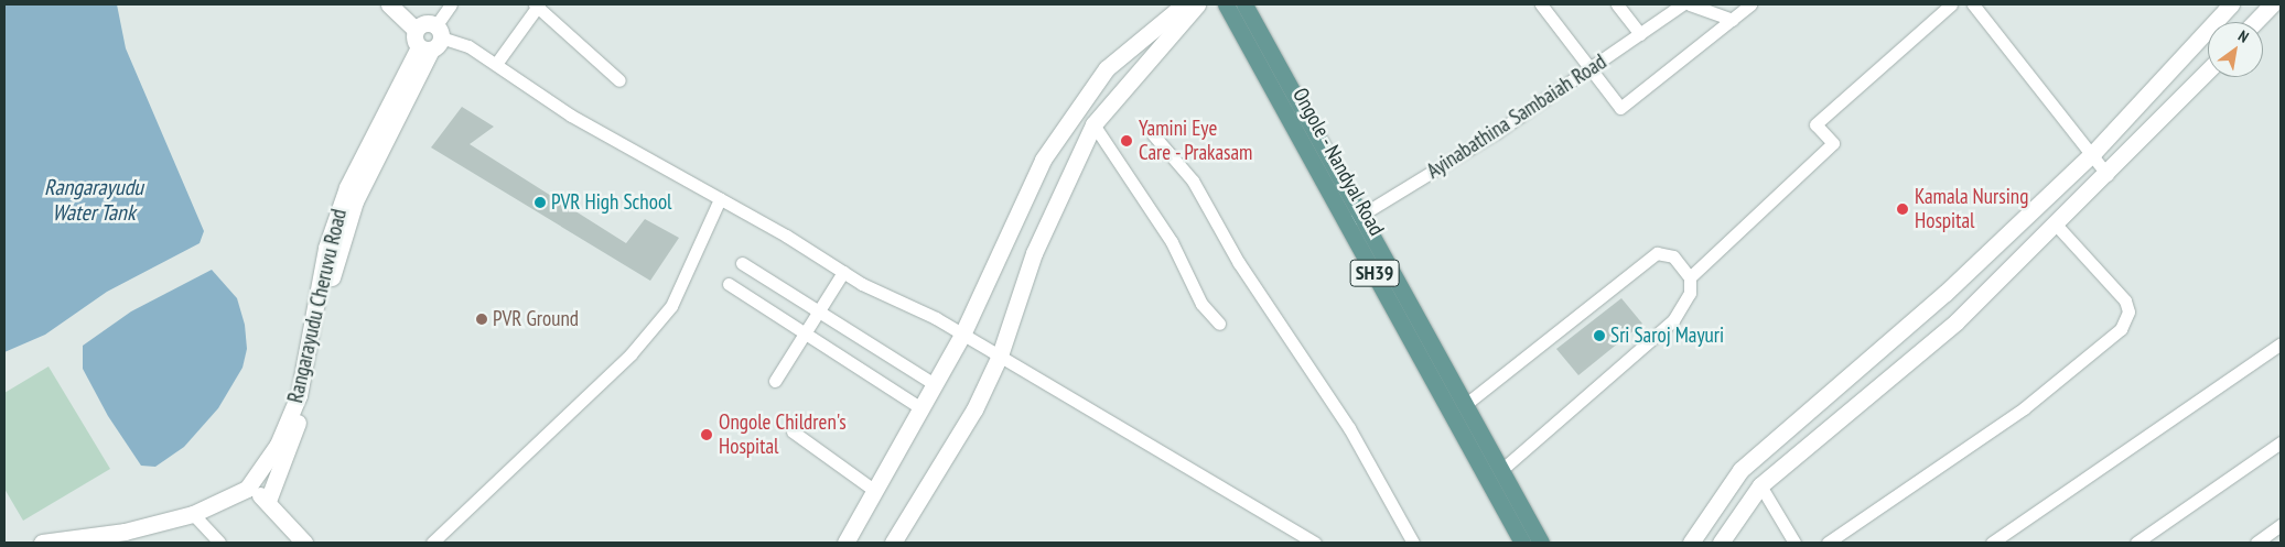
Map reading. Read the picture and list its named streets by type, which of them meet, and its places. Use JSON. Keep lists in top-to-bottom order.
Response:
{
  "streets": {
    "main road": ["Ongole - Nandyal Road", "SH39"],
    "street": ["Ayinabathina Sambaiah Road", "Rangarayudu Cheruvu Road"]
  },
  "crossings": [
    ["Ayinabathina Sambaiah Road", "Ongole - Nandyal Road"]
  ],
  "water": ["Rangarayudu Water Tank"],
  "places": [
    "Yamini Eye Care - Prakasam",
    "PVR High School",
    "Kamala Nursing Hospital",
    "PVR Ground",
    "Sri Saroj Mayuri",
    "Ongole Children's Hospital"
  ],
  "north": "top right"
}
